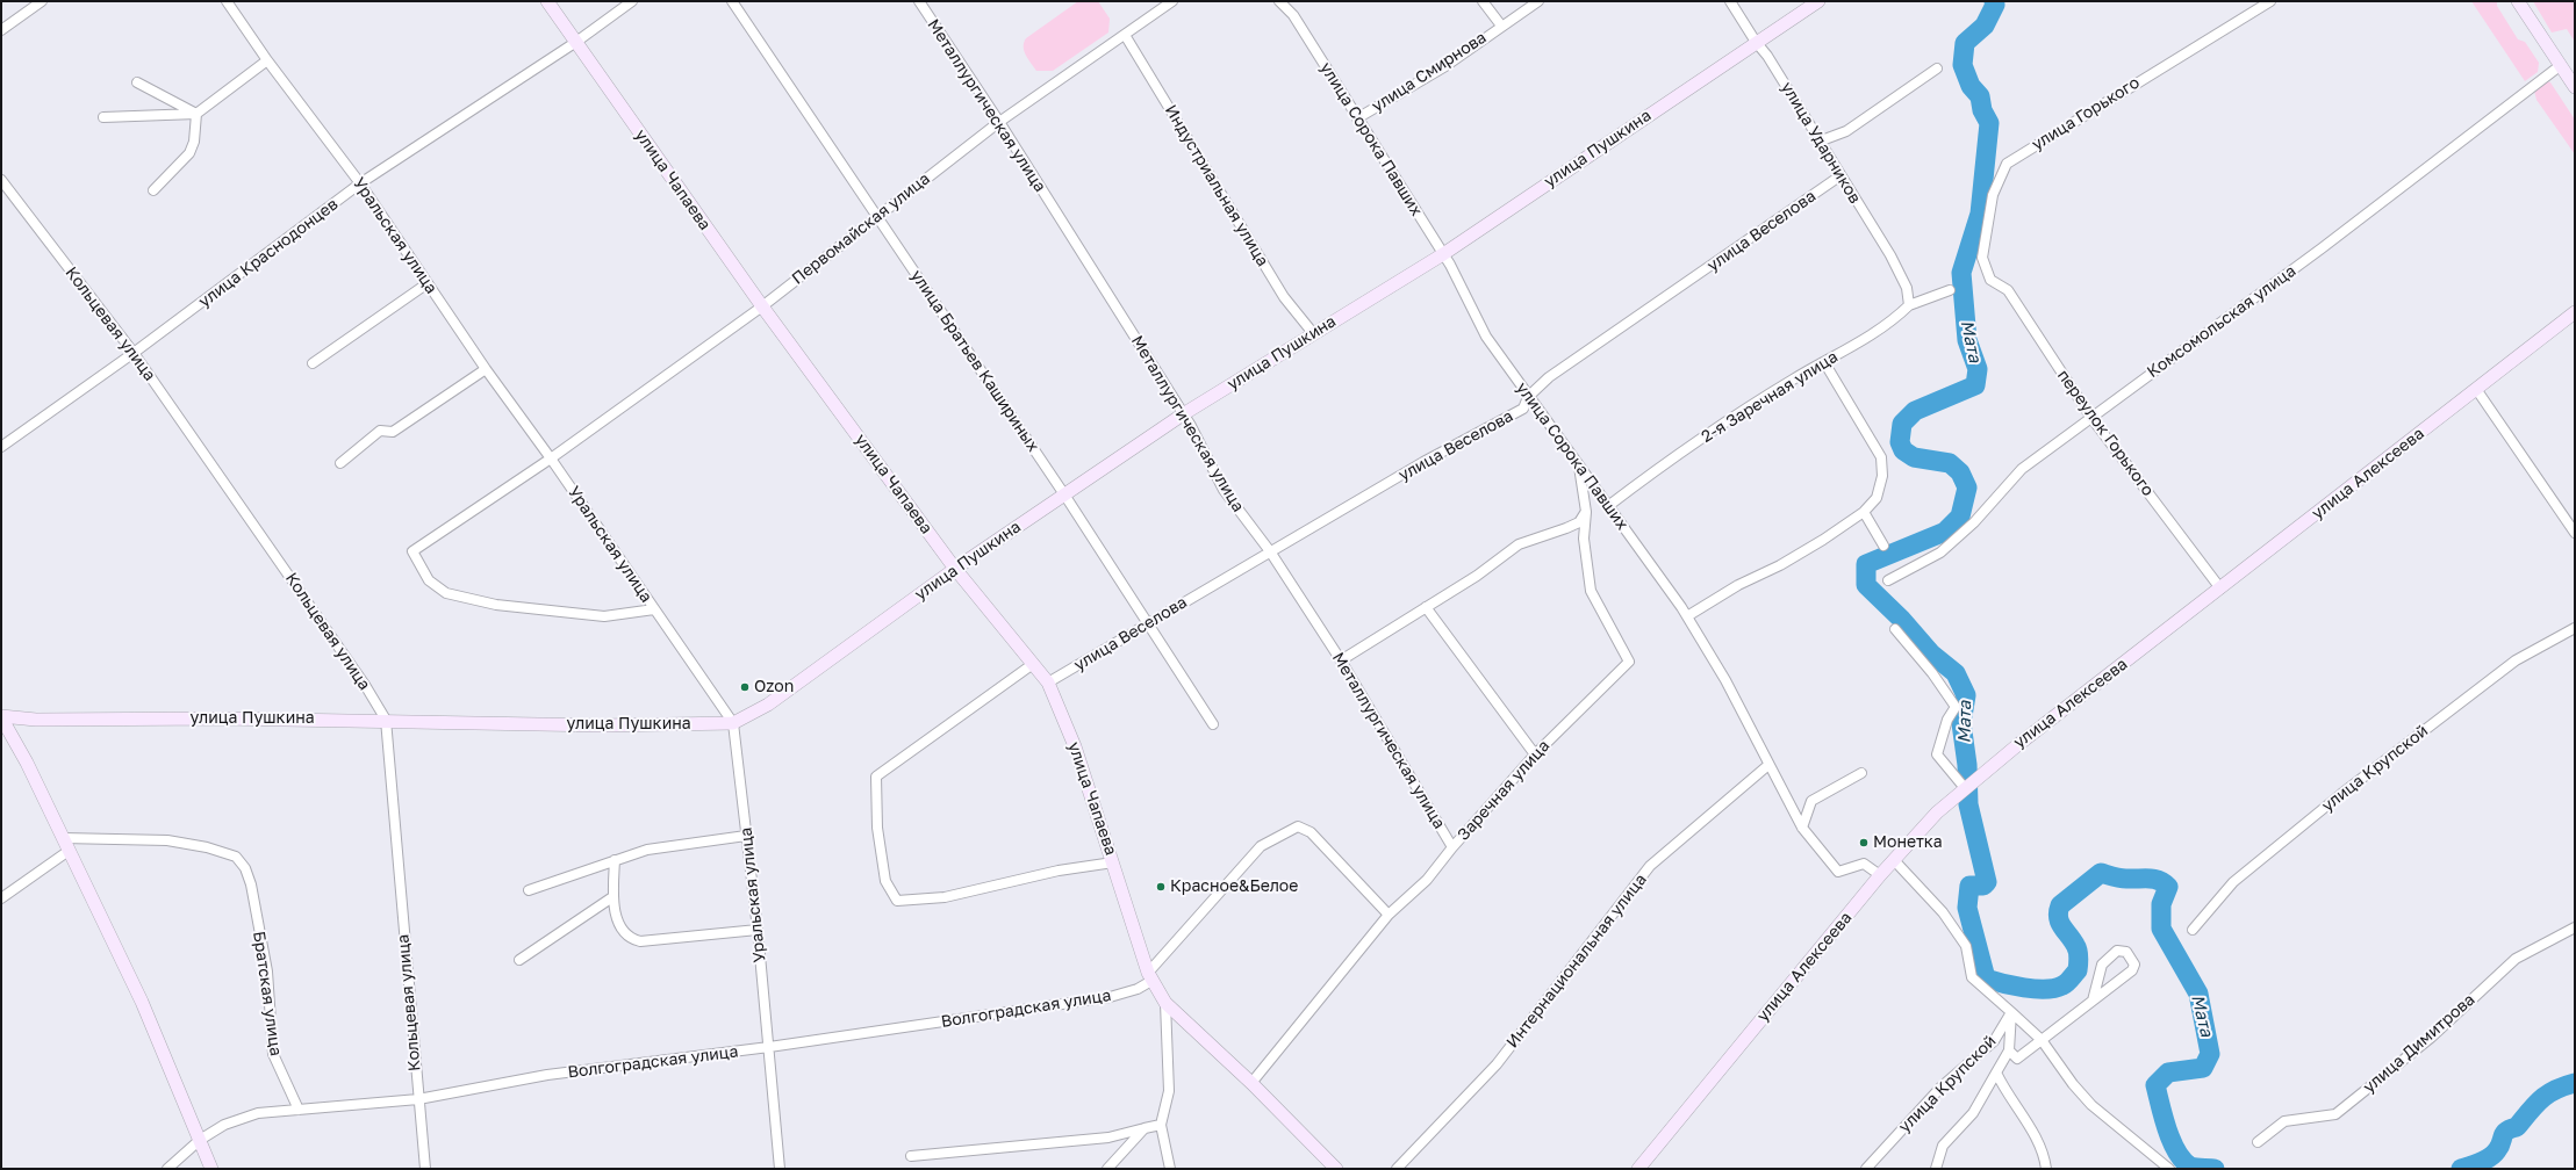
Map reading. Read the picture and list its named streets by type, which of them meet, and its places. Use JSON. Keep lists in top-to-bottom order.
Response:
{
  "streets": {
    "street": [
      "улица Смирнова",
      "Металлургическая улица",
      "улица Горького",
      "улица Сорока Павших",
      "улица Ударников",
      "улица Пушкина",
      "улица Чапаева",
      "Индустриальная улица",
      "Первомайская улица",
      "улица Веселова",
      "Уральская улица",
      "улица Краснодонцев",
      "Комсомольская улица",
      "Кольцевая улица",
      "улица Братьев Кашириных",
      "2-я Заречная улица",
      "переулок Горького",
      "улица Алексеева",
      "улица Крупской",
      "Заречная улица",
      "Интернациональная улица",
      "Братская улица",
      "Волгоградская улица",
      "улица Димитрова"
    ]
  },
  "crossings": [
    ["улица Смирнова", "улица Сорока Павших"],
    ["Металлургическая улица", "улица Пушкина"],
    ["Металлургическая улица", "Первомайская улица"],
    ["Металлургическая улица", "улица Веселова"],
    ["Металлургическая улица", "Заречная улица"],
    ["улица Горького", "переулок Горького"],
    ["улица Сорока Павших", "улица Пушкина"],
    ["улица Сорока Павших", "улица Веселова"],
    ["улица Сорока Павших", "2-я Заречная улица"],
    ["улица Сорока Павших", "улица Алексеева"],
    ["улица Сорока Павших", "Заречная улица"],
    ["улица Сорока Павших", "Интернациональная улица"],
    ["улица Ударников", "улица Пушкина"],
    ["улица Ударников", "улица Веселова"],
    ["улица Ударников", "2-я Заречная улица"],
    ["улица Пушкина", "улица Чапаева"],
    ["улица Пушкина", "Индустриальная улица"],
    ["улица Пушкина", "Уральская улица"],
    ["улица Пушкина", "Кольцевая улица"],
    ["улица Пушкина", "улица Братьев Кашириных"],
    ["улица Чапаева", "Первомайская улица"],
    ["улица Чапаева", "улица Веселова"],
    ["улица Чапаева", "улица Краснодонцев"],
    ["улица Чапаева", "Заречная улица"],
    ["улица Чапаева", "Волгоградская улица"],
    ["Индустриальная улица", "Первомайская улица"],
    ["Первомайская улица", "Уральская улица"],
    ["Первомайская улица", "улица Братьев Кашириных"],
    ["улица Веселова", "улица Братьев Кашириных"],
    ["Уральская улица", "улица Краснодонцев"],
    ["Уральская улица", "Волгоградская улица"],
    ["улица Краснодонцев", "Кольцевая улица"],
    ["Комсомольская улица", "переулок Горького"],
    ["Кольцевая улица", "Волгоградская улица"],
    ["переулок Горького", "улица Алексеева"],
    ["Братская улица", "Волгоградская улица"]
  ],
  "water": ["Мата"],
  "places": ["Ozon", "Монетка", "Красное&Белое"]
}
